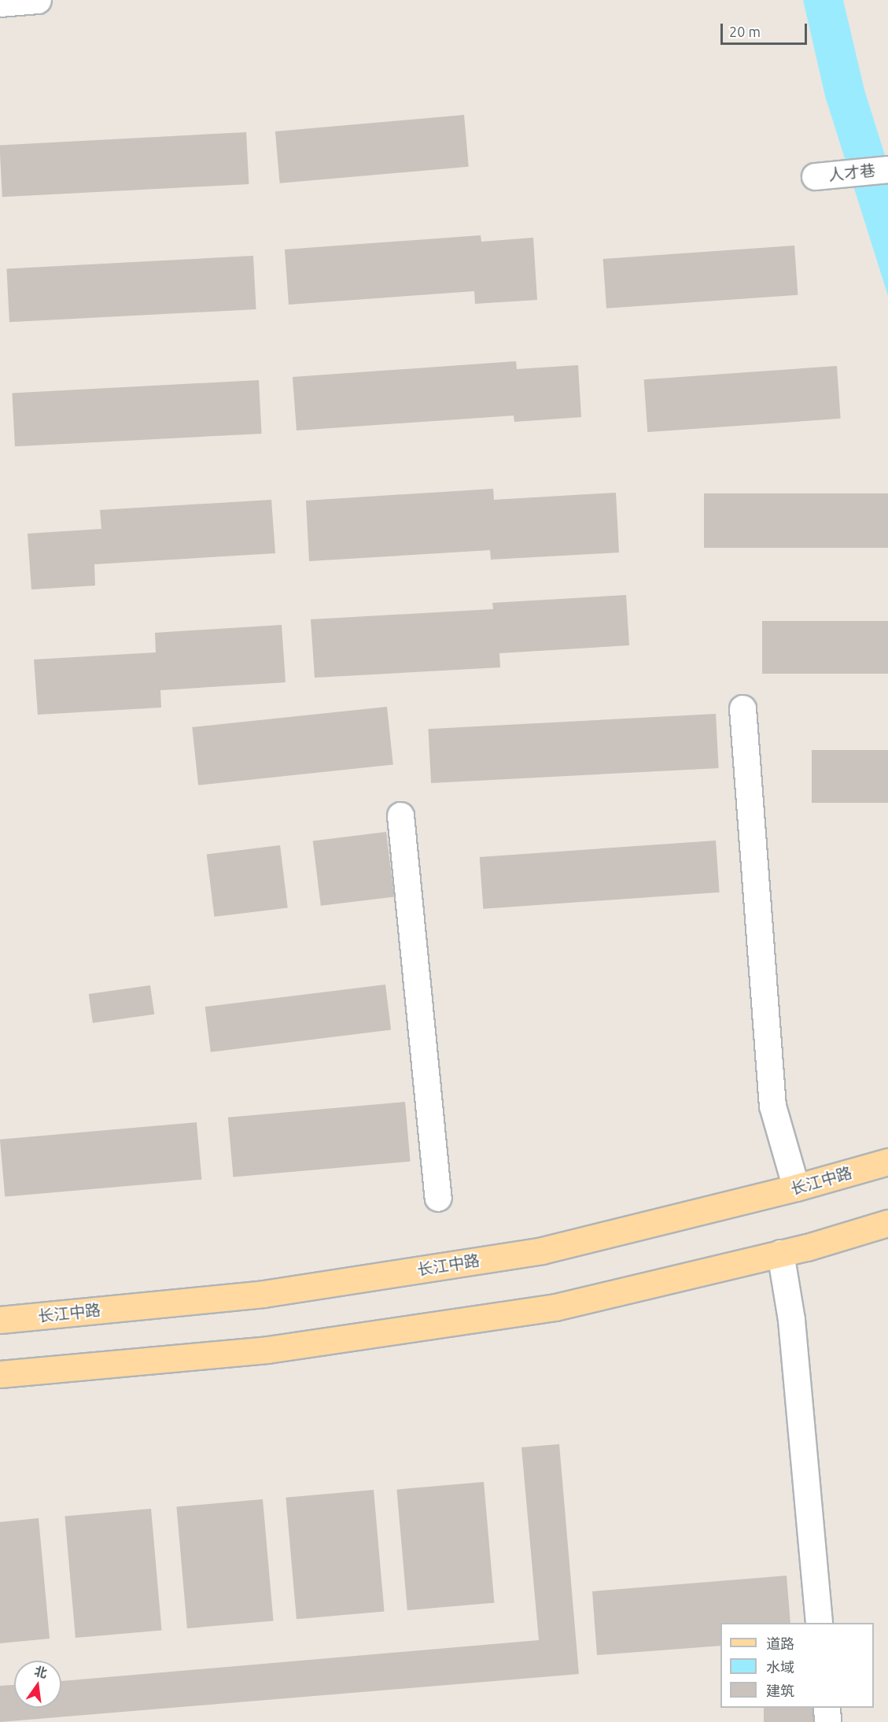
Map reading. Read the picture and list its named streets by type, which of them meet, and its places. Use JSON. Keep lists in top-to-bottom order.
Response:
{
  "streets": {
    "main road": ["长江中路"],
    "street": ["人才巷"]
  },
  "legend": ["道路", "水域", "建筑"],
  "scale_bar": "20 m",
  "north": "top"
}
